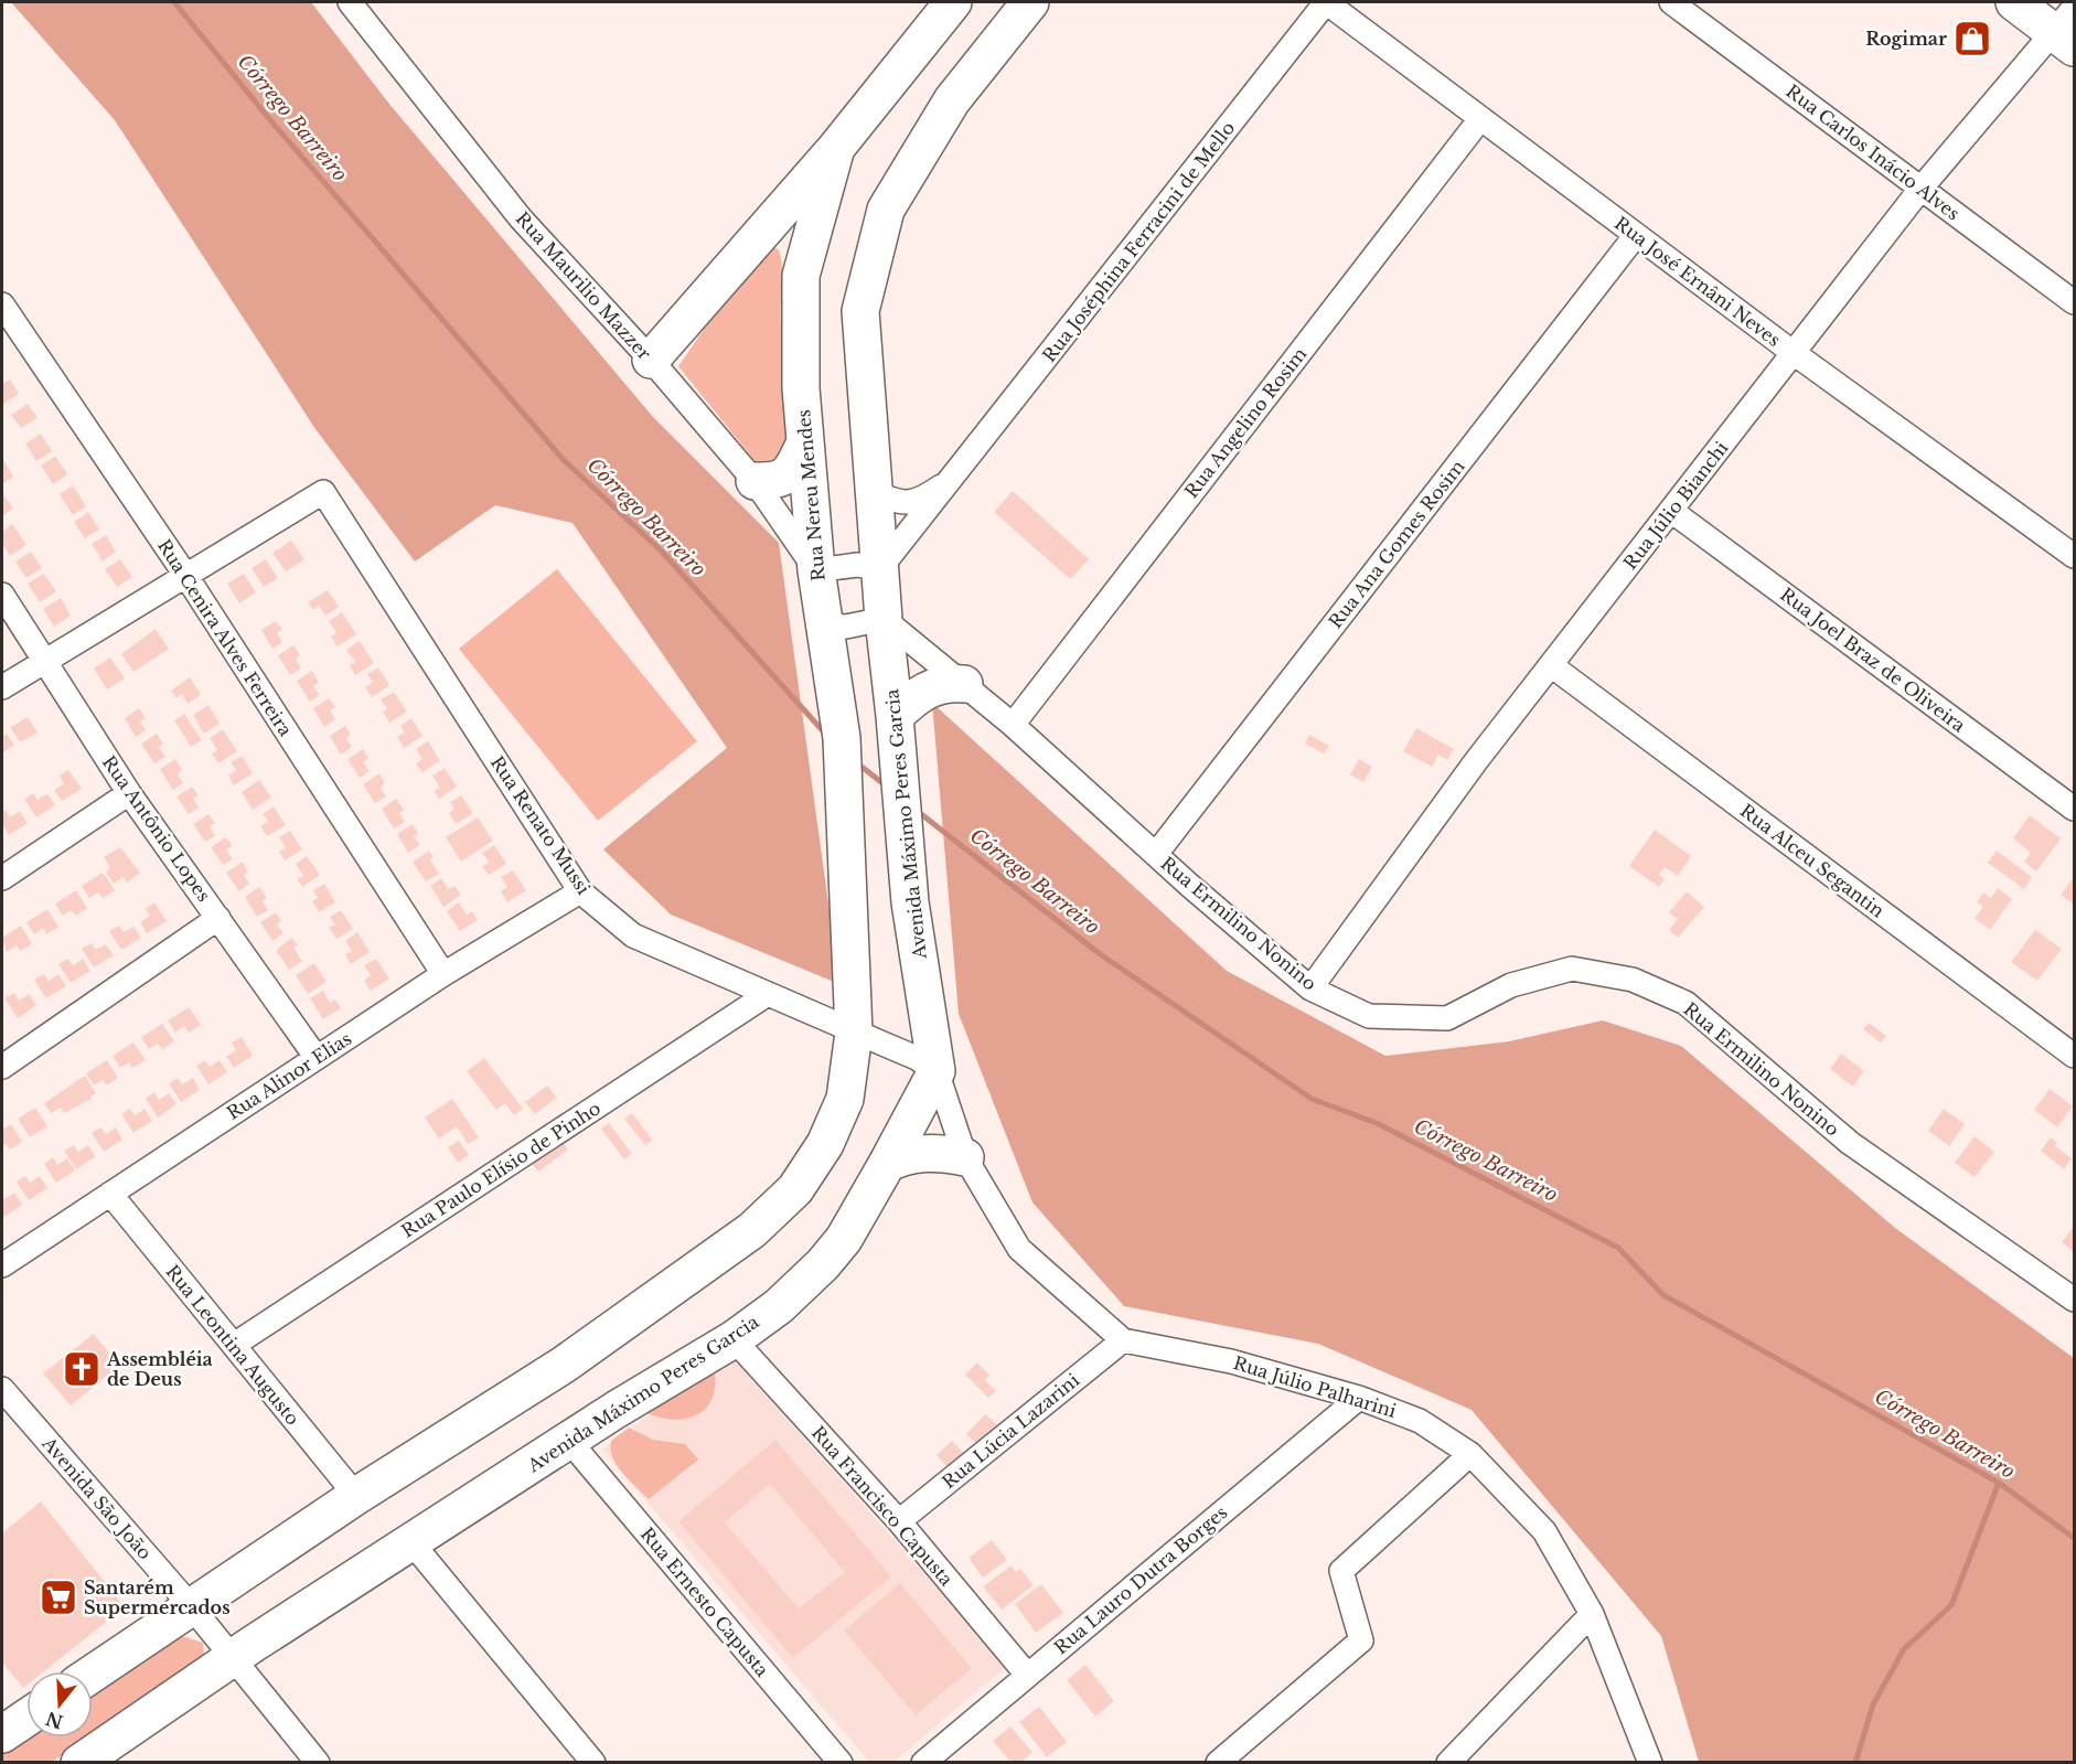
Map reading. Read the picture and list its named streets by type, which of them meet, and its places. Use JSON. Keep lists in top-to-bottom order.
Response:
{
  "streets": {
    "main road": ["Rua Nereu Mendes", "Avenida Máximo Peres Garcia"],
    "street": [
      "Rua Carlos Inácio Alves",
      "Rua Joséphina Ferracini de Mello",
      "Rua José Ernâni Neves",
      "Rua Maurilio Mazzer",
      "Rua Angelino Rosim",
      "Rua Júlio Bianchi",
      "Rua Ana Gomes Rosim",
      "Rua Cenira Alves Ferreira",
      "Rua Joel Braz de Oliveira",
      "Rua Renato Mussi",
      "Rua Antônio Lopes",
      "Rua Alceu Segantin",
      "Rua Ermilino Nonino",
      "Rua Alinor Elias",
      "Rua Paulo Elísio de Pinho",
      "Rua Leontina Augusto",
      "Rua Júlio Palharini",
      "Rua Lúcia Lazarini",
      "Avenida São João",
      "Rua Francisco Capusta",
      "Rua Lauro Dutra Borges",
      "Rua Ernesto Capusta"
    ]
  },
  "crossings": [
    ["Rua Carlos Inácio Alves", "Rua Júlio Bianchi"],
    ["Rua Joséphina Ferracini de Mello", "Rua José Ernâni Neves"],
    ["Rua Joséphina Ferracini de Mello", "Avenida Máximo Peres Garcia"],
    ["Rua José Ernâni Neves", "Rua Angelino Rosim"],
    ["Rua José Ernâni Neves", "Rua Júlio Bianchi"],
    ["Rua José Ernâni Neves", "Rua Ana Gomes Rosim"],
    ["Rua Maurilio Mazzer", "Rua Nereu Mendes"],
    ["Rua Angelino Rosim", "Rua Ermilino Nonino"],
    ["Rua Nereu Mendes", "Rua Renato Mussi"],
    ["Rua Júlio Bianchi", "Rua Joel Braz de Oliveira"],
    ["Rua Júlio Bianchi", "Rua Alceu Segantin"],
    ["Rua Júlio Bianchi", "Rua Ermilino Nonino"],
    ["Rua Ana Gomes Rosim", "Rua Ermilino Nonino"],
    ["Rua Cenira Alves Ferreira", "Rua Renato Mussi"],
    ["Rua Cenira Alves Ferreira", "Rua Alinor Elias"],
    ["Avenida Máximo Peres Garcia", "Rua Renato Mussi"],
    ["Avenida Máximo Peres Garcia", "Rua Ermilino Nonino"],
    ["Avenida Máximo Peres Garcia", "Avenida São João"],
    ["Avenida Máximo Peres Garcia", "Rua Francisco Capusta"],
    ["Avenida Máximo Peres Garcia", "Rua Ernesto Capusta"],
    ["Rua Renato Mussi", "Rua Alinor Elias"],
    ["Rua Renato Mussi", "Rua Paulo Elísio de Pinho"],
    ["Rua Antônio Lopes", "Rua Alinor Elias"],
    ["Rua Alinor Elias", "Rua Leontina Augusto"],
    ["Rua Paulo Elísio de Pinho", "Rua Leontina Augusto"],
    ["Rua Júlio Palharini", "Rua Lúcia Lazarini"],
    ["Rua Júlio Palharini", "Rua Lauro Dutra Borges"],
    ["Rua Lúcia Lazarini", "Rua Francisco Capusta"],
    ["Rua Francisco Capusta", "Rua Lauro Dutra Borges"]
  ],
  "water": ["Córrego Barreiro"],
  "places": {
    "shop": ["Rogimar"],
    "church": ["Assembléia de Deus"],
    "supermarket": ["Santarém Supermercados"]
  },
  "north": "bottom"
}
